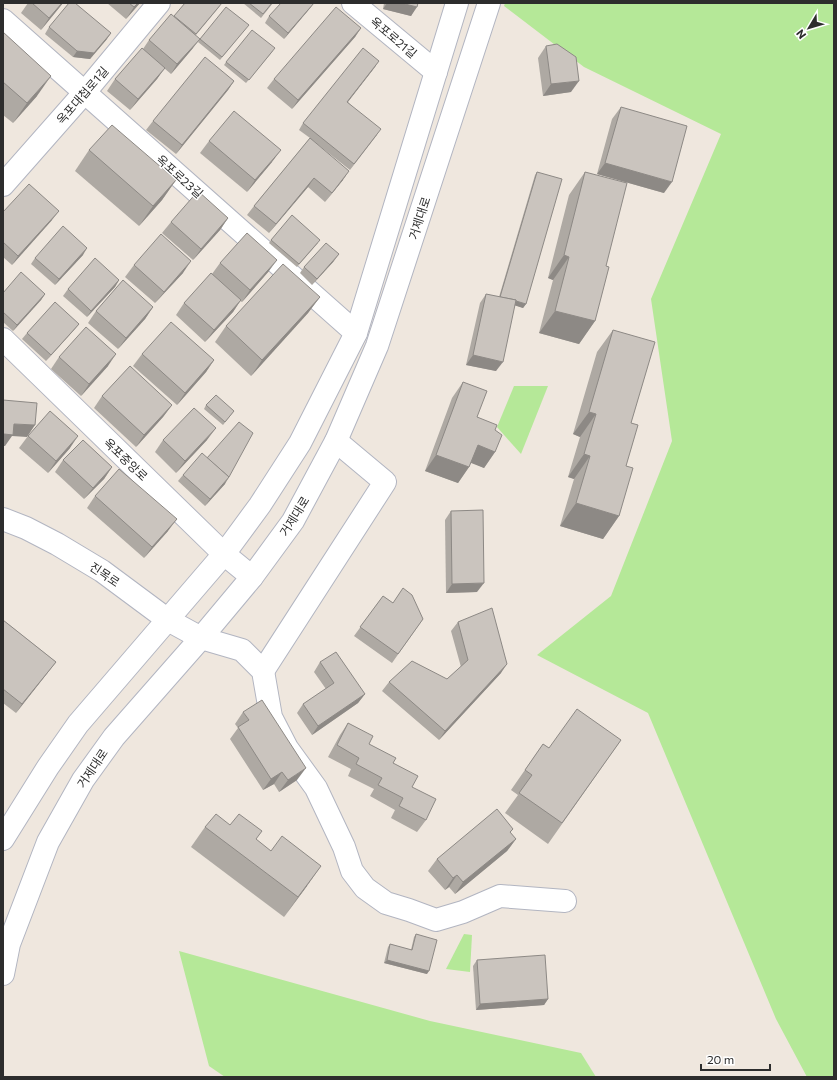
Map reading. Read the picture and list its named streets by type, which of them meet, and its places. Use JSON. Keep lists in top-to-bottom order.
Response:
{
  "streets": {
    "street": [
      "옥포로21길",
      "옥포대첩로1길",
      "옥포로23길",
      "거제대로",
      "옥포중앙로",
      "진목로"
    ]
  },
  "crossings": [
    ["옥포대첩로1길", "옥포로23길"],
    ["거제대로", "옥포중앙로"],
    ["거제대로", "진목로"]
  ],
  "scale_bar": "20 m",
  "north": "bottom left"
}
